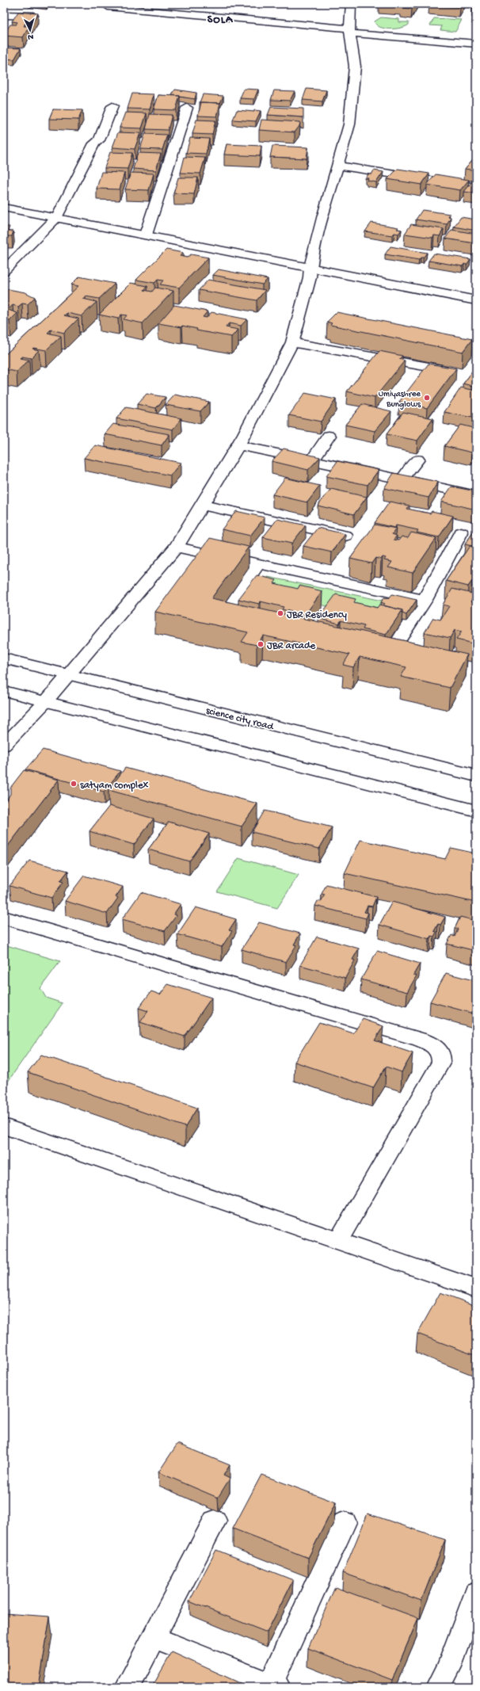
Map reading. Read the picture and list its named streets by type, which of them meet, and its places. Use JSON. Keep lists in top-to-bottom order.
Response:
{
  "streets": {
    "street": ["science city road"]
  },
  "districts": ["SOLA"],
  "places": [
    "Umiyashree Bunglows",
    "JBR Residency",
    "JBR arcade",
    "satyam complex"
  ],
  "north": "bottom"
}
